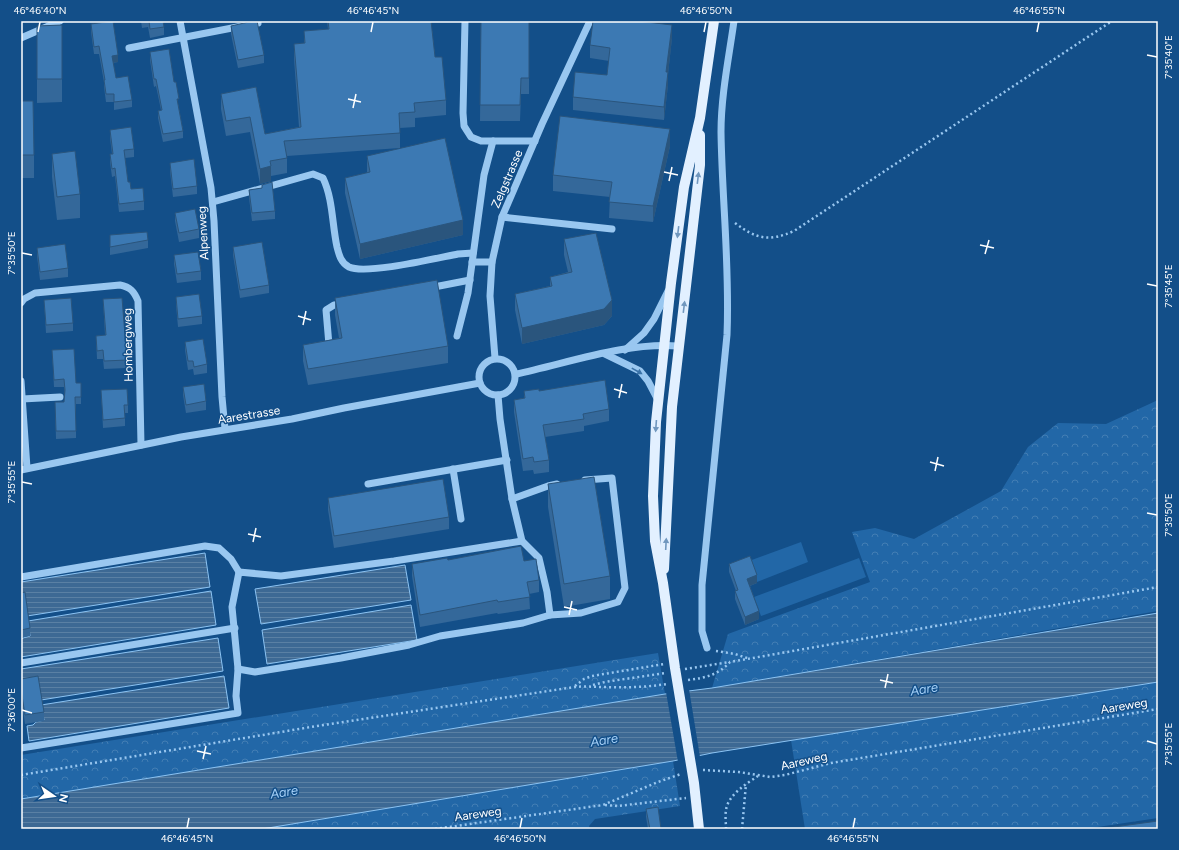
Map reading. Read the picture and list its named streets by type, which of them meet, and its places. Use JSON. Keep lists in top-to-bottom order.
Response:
{
  "streets": {
    "street": [
      "Zelgstrasse",
      "Alpenweg",
      "Hombergweg",
      "Aarestrasse"
    ],
    "path": ["Aareweg"]
  },
  "crossings": [
    ["Zelgstrasse", "Aarestrasse"],
    ["Alpenweg", "Aarestrasse"],
    ["Hombergweg", "Aarestrasse"]
  ],
  "water": ["Aare"],
  "north": "right",
  "coordinates": [
    "46°46'40\"N",
    "46°46'45\"N",
    "46°46'50\"N",
    "46°46'55\"N",
    "7°35'40\"E",
    "7°35'50\"E",
    "7°35'45\"E",
    "7°35'55\"E",
    "7°36'00\"E"
  ]
}
